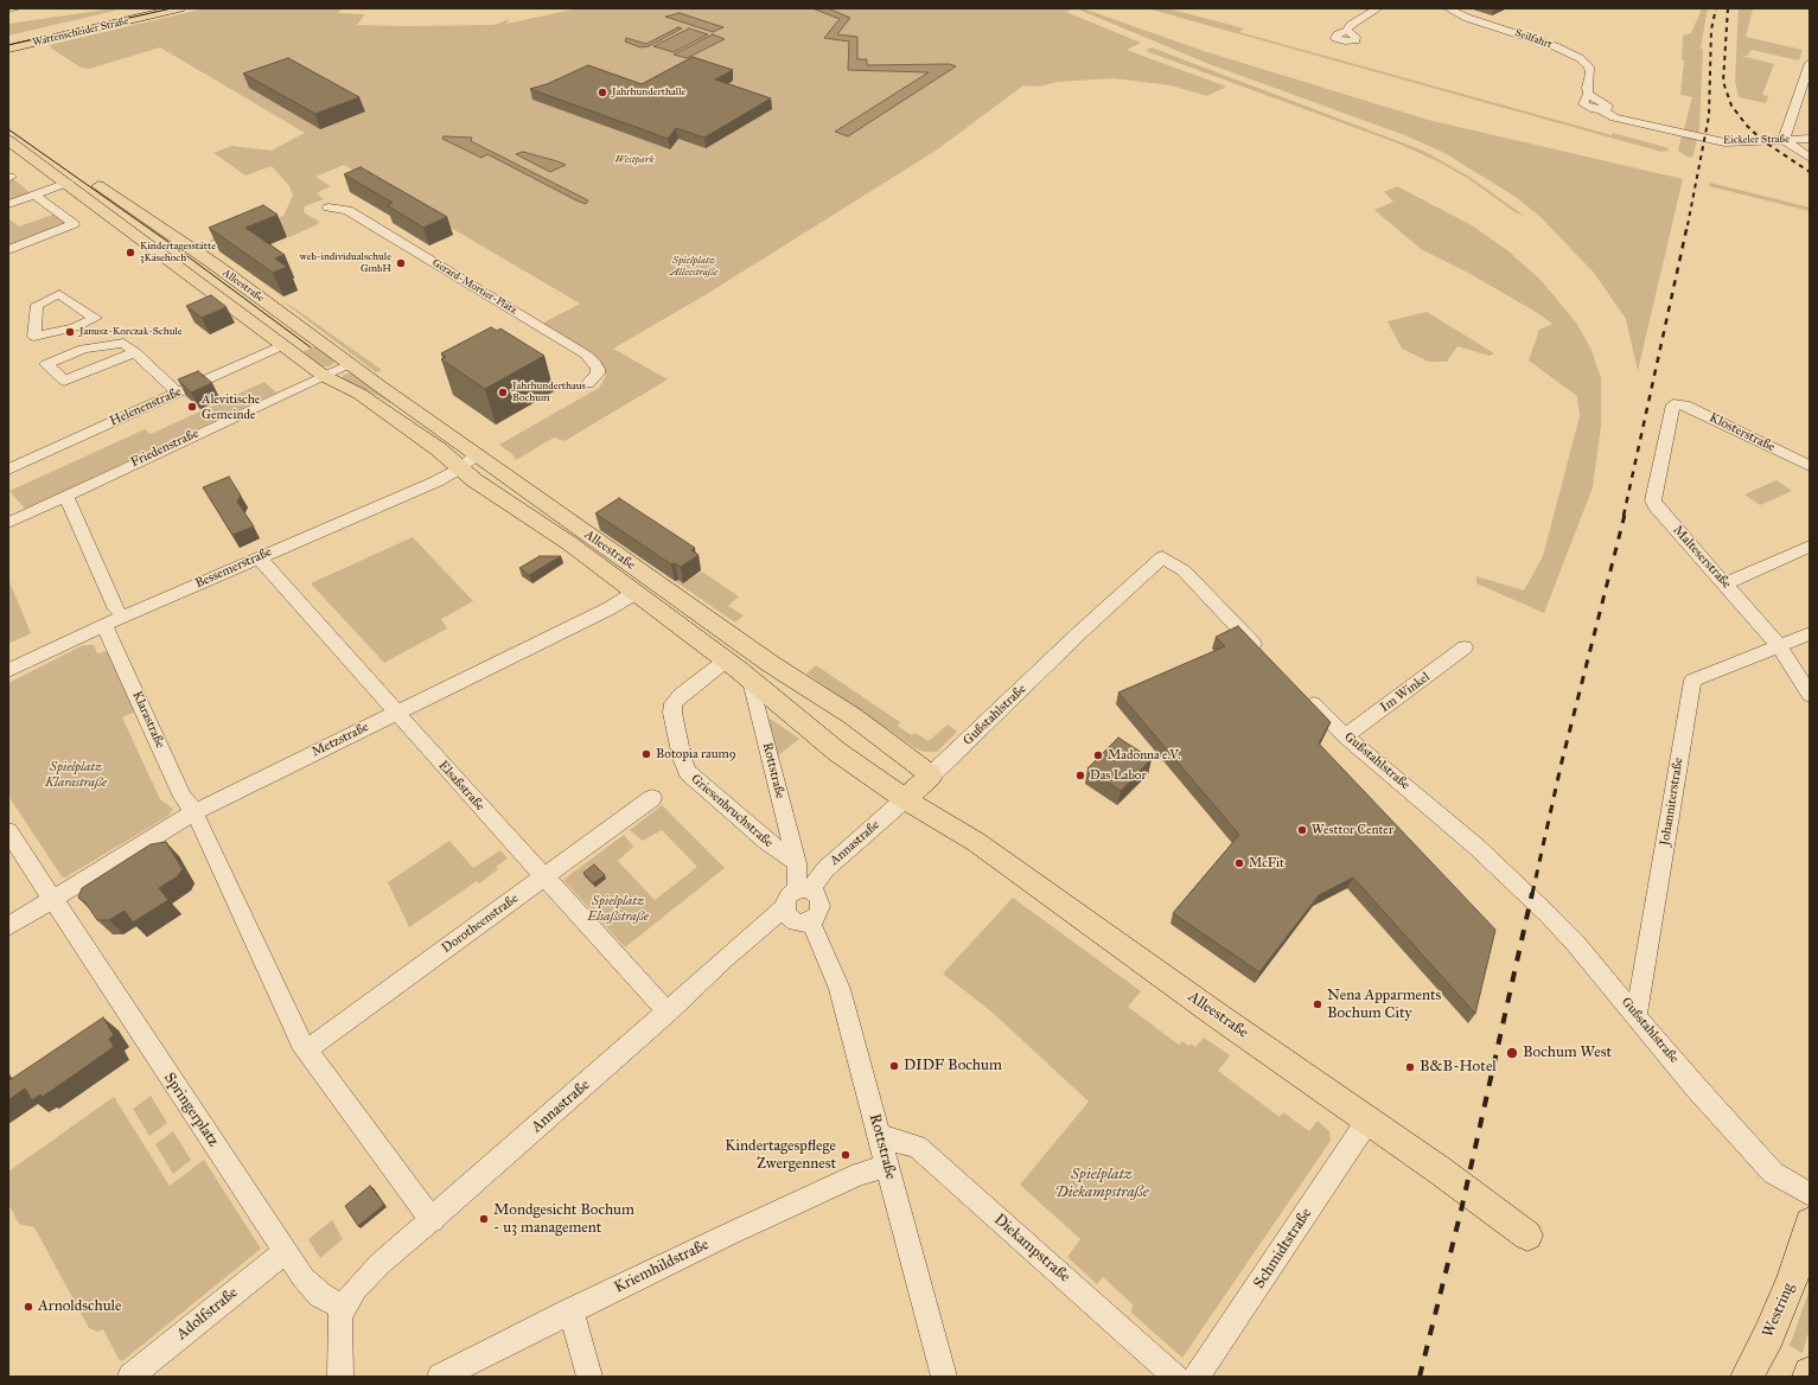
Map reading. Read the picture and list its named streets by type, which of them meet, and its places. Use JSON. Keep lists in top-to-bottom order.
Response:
{
  "streets": {
    "main road": ["Wattenscheider Straße", "Alleestraße", "Westring"],
    "street": [
      "Seilfahrt",
      "Eickeler Straße",
      "Gerard-Mortier-Platz",
      "Helenenstraße",
      "Klosterstraße",
      "Friedenstraße",
      "Malteserstraße",
      "Bessemerstraße",
      "Im Winkel",
      "Gußstahlstraße",
      "Klarastraße",
      "Metzstraße",
      "Rottstraße",
      "Elsaßstraße",
      "Johanniterstraße",
      "Griesenbruchstraße",
      "Annastraße",
      "Dorotheenstraße",
      "Springerplatz",
      "Diekampstraße",
      "Schmidtstraße",
      "Kriemhildstraße",
      "Adolfstraße"
    ]
  },
  "crossings": [
    ["Seilfahrt", "Eickeler Straße"],
    ["Alleestraße", "Helenenstraße"],
    ["Alleestraße", "Friedenstraße"],
    ["Alleestraße", "Bessemerstraße"],
    ["Alleestraße", "Gußstahlstraße"],
    ["Alleestraße", "Metzstraße"],
    ["Alleestraße", "Rottstraße"],
    ["Alleestraße", "Griesenbruchstraße"],
    ["Alleestraße", "Annastraße"],
    ["Alleestraße", "Schmidtstraße"],
    ["Klosterstraße", "Malteserstraße"],
    ["Malteserstraße", "Johanniterstraße"],
    ["Bessemerstraße", "Klarastraße"],
    ["Bessemerstraße", "Elsaßstraße"],
    ["Im Winkel", "Gußstahlstraße"],
    ["Gußstahlstraße", "Johanniterstraße"],
    ["Klarastraße", "Metzstraße"],
    ["Metzstraße", "Elsaßstraße"],
    ["Metzstraße", "Springerplatz"],
    ["Rottstraße", "Griesenbruchstraße"],
    ["Rottstraße", "Annastraße"],
    ["Rottstraße", "Diekampstraße"],
    ["Rottstraße", "Kriemhildstraße"],
    ["Elsaßstraße", "Annastraße"],
    ["Elsaßstraße", "Dorotheenstraße"],
    ["Annastraße", "Springerplatz"],
    ["Springerplatz", "Adolfstraße"]
  ],
  "parks": [
    "Westpark",
    "Spielplatz Alleestraße",
    "Spielplatz Klarastraße",
    "Spielplatz Elsaßstraße",
    "Spielplatz Diekampstraße"
  ],
  "places": [
    "Jahrhunderthalle",
    "Kindertagesstätte 3Käsehoch",
    "web-individualschule GmbH",
    "Janusz-Korczak-Schule",
    "Jahrhunderthaus Bochum",
    "Alevitische Gemeinde",
    "Botopia raum9",
    "Madonna e.V.",
    "Das Labor",
    "Westtor Center",
    "McFit",
    "Nena Apparments Bochum City",
    "Bochum West",
    "DIDF Bochum",
    "B&B-Hotel",
    "Kindertagespflege Zwergennest",
    "Mondgesicht Bochum - u3 management",
    "Arnoldschule"
  ]
}
